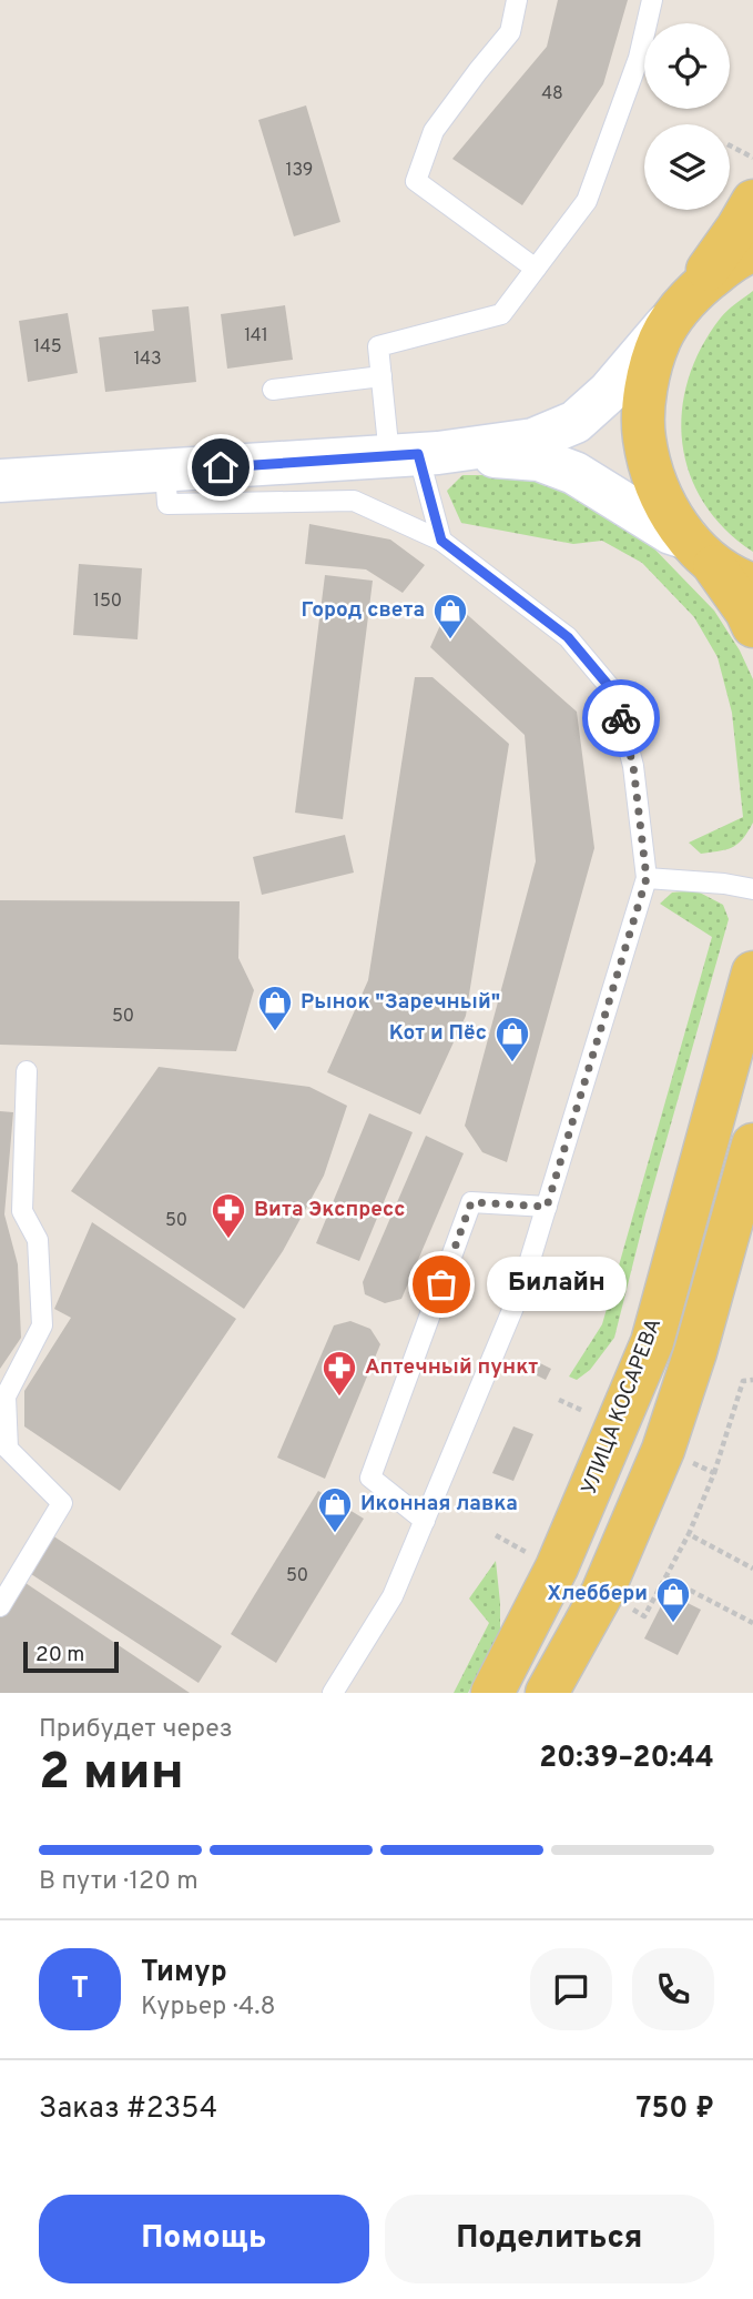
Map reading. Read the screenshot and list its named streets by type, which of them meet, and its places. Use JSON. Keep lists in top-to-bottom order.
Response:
{
  "streets": {
    "main road": ["УЛИЦА КОСАРЕВА"]
  },
  "places": {
    "shop": [
      "Город света",
      "Рынок \"Заречный\"",
      "Кот и Пёс",
      "Иконная лавка",
      "Хлеббери"
    ],
    "pharmacy": ["Вита Экспресс", "Аптечный пункт"],
    "other": ["Билайн"]
  },
  "house_numbers": [
    "48",
    "139",
    "141",
    "145",
    "143",
    "150",
    "50",
    "50",
    "50"
  ],
  "scale_bar": "20 m",
  "page": {
    "bubble": "Билайн",
    "scale": "20 m",
    "heading": ["2 мин", "Прибудет через", "20:39–20:44"],
    "panel": [
      "Тимур",
      "Курьер · 4.8",
      "Заказ #2354",
      "750 ₽"
    ],
    "bar": "В пути · 120 m",
    "round": "Т",
    "buttons": ["Помощь", "Поделиться"]
  }
}
